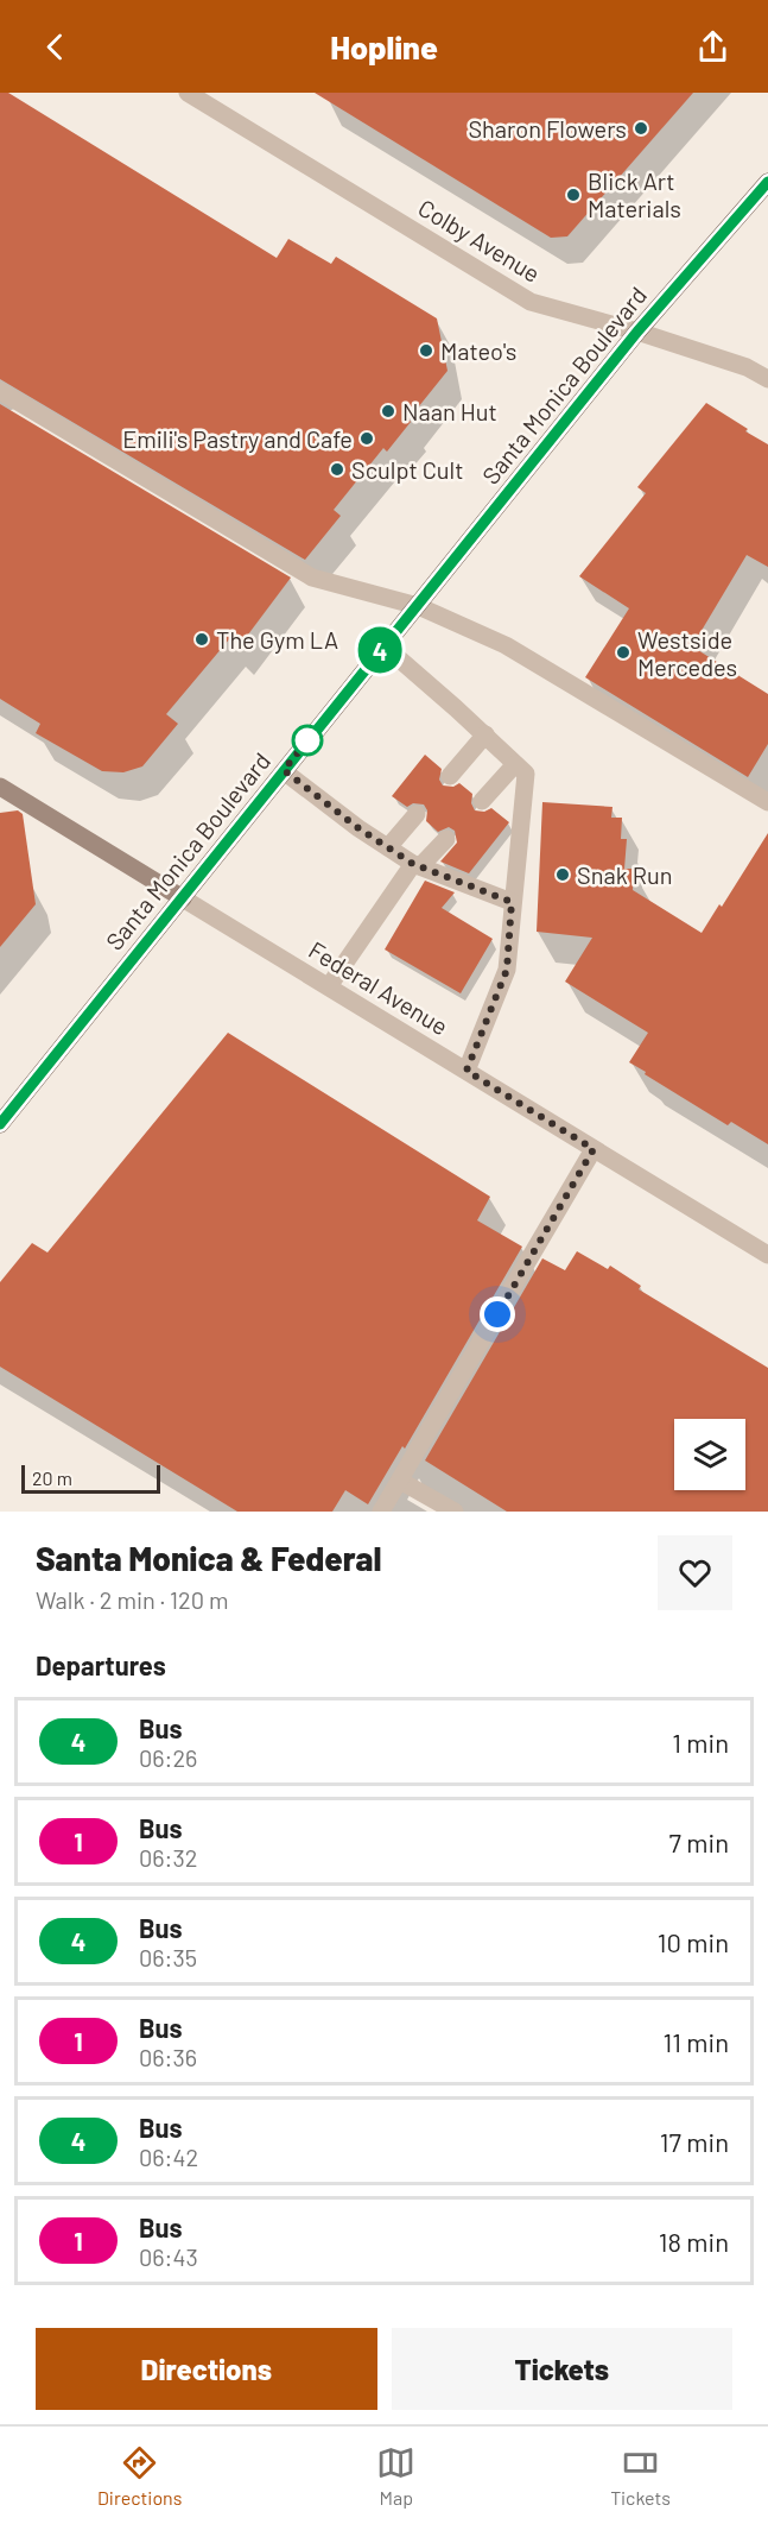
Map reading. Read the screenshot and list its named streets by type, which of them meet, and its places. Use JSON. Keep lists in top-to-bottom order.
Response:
{
  "streets": {
    "main road": ["Santa Monica Boulevard"],
    "street": ["Colby Avenue", "Federal Avenue"]
  },
  "crossings": [
    ["Colby Avenue", "Santa Monica Boulevard"],
    ["Santa Monica Boulevard", "Federal Avenue"]
  ],
  "places": [
    "Sharon Flowers",
    "Blick Art Materials",
    "Mateo's",
    "Naan Hut",
    "Emili's Pastry and Cafe",
    "Sculpt Cult",
    "The Gym LA",
    "Westside Mercedes",
    "Snak Run"
  ],
  "lines": ["bus line 4"],
  "scale_bar": "20 m",
  "page": {
    "header": "Hopline",
    "on_map": "4",
    "scale": "20 m",
    "heading": [
      ["Santa Monica & Federal", "Walk · 2 min · 120 m"],
      "Departures"
    ],
    "list": [
      {
        "mark": "4",
        "name": "Bus",
        "note": "06:26",
        "value": "1 min"
      },
      {
        "mark": "1",
        "name": "Bus",
        "note": "06:32",
        "value": "7 min"
      },
      {
        "mark": "4",
        "name": "Bus",
        "note": "06:35",
        "value": "10 min"
      },
      {
        "mark": "1",
        "name": "Bus",
        "note": "06:36",
        "value": "11 min"
      },
      {
        "mark": "4",
        "name": "Bus",
        "note": "06:42",
        "value": "17 min"
      },
      {
        "mark": "1",
        "name": "Bus",
        "note": "06:43",
        "value": "18 min"
      }
    ],
    "buttons": ["Directions", "Tickets"],
    "tabs": ["Directions", "Map", "Tickets"]
  }
}
